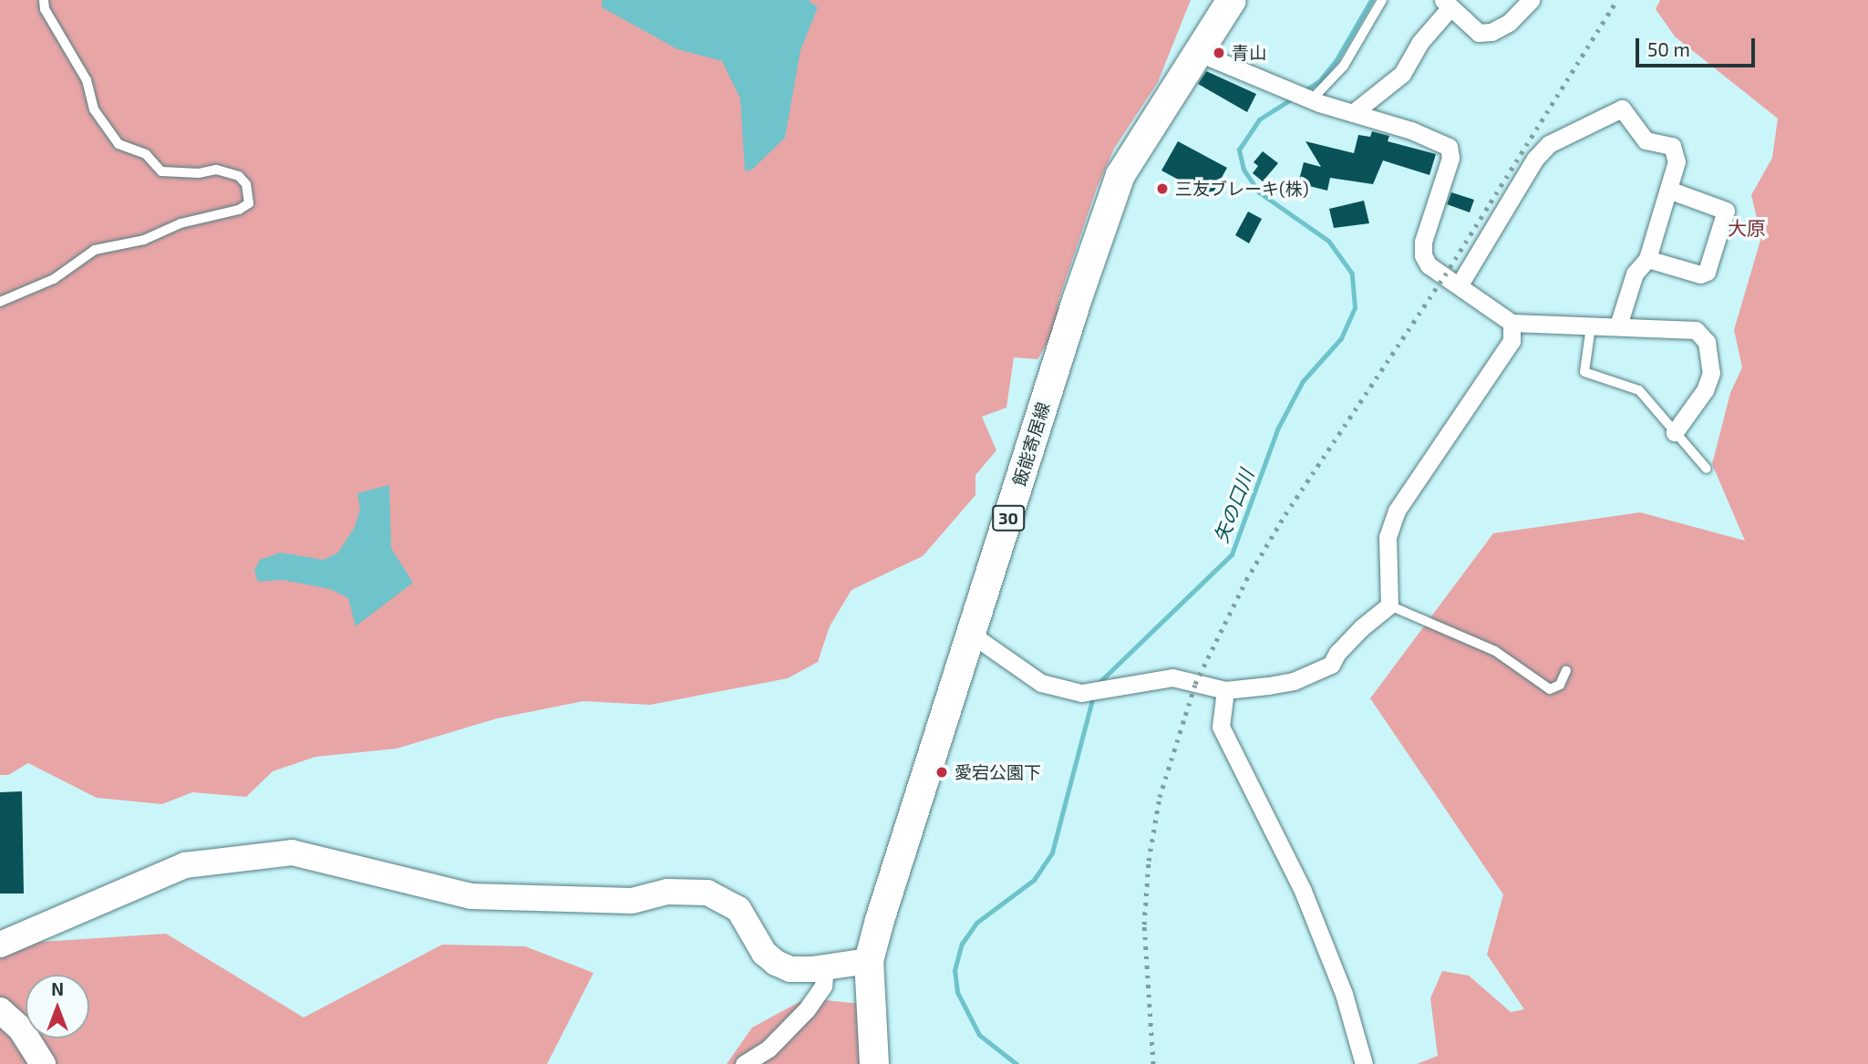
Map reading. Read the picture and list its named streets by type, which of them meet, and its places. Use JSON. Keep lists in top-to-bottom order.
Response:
{
  "streets": {
    "main road": ["飯能寄居線", "30"]
  },
  "districts": ["大原"],
  "water": ["矢の口川"],
  "places": ["青山", "三友ブレーキ(株)", "愛宕公園下"],
  "scale_bar": "50 m",
  "north": "top"
}
